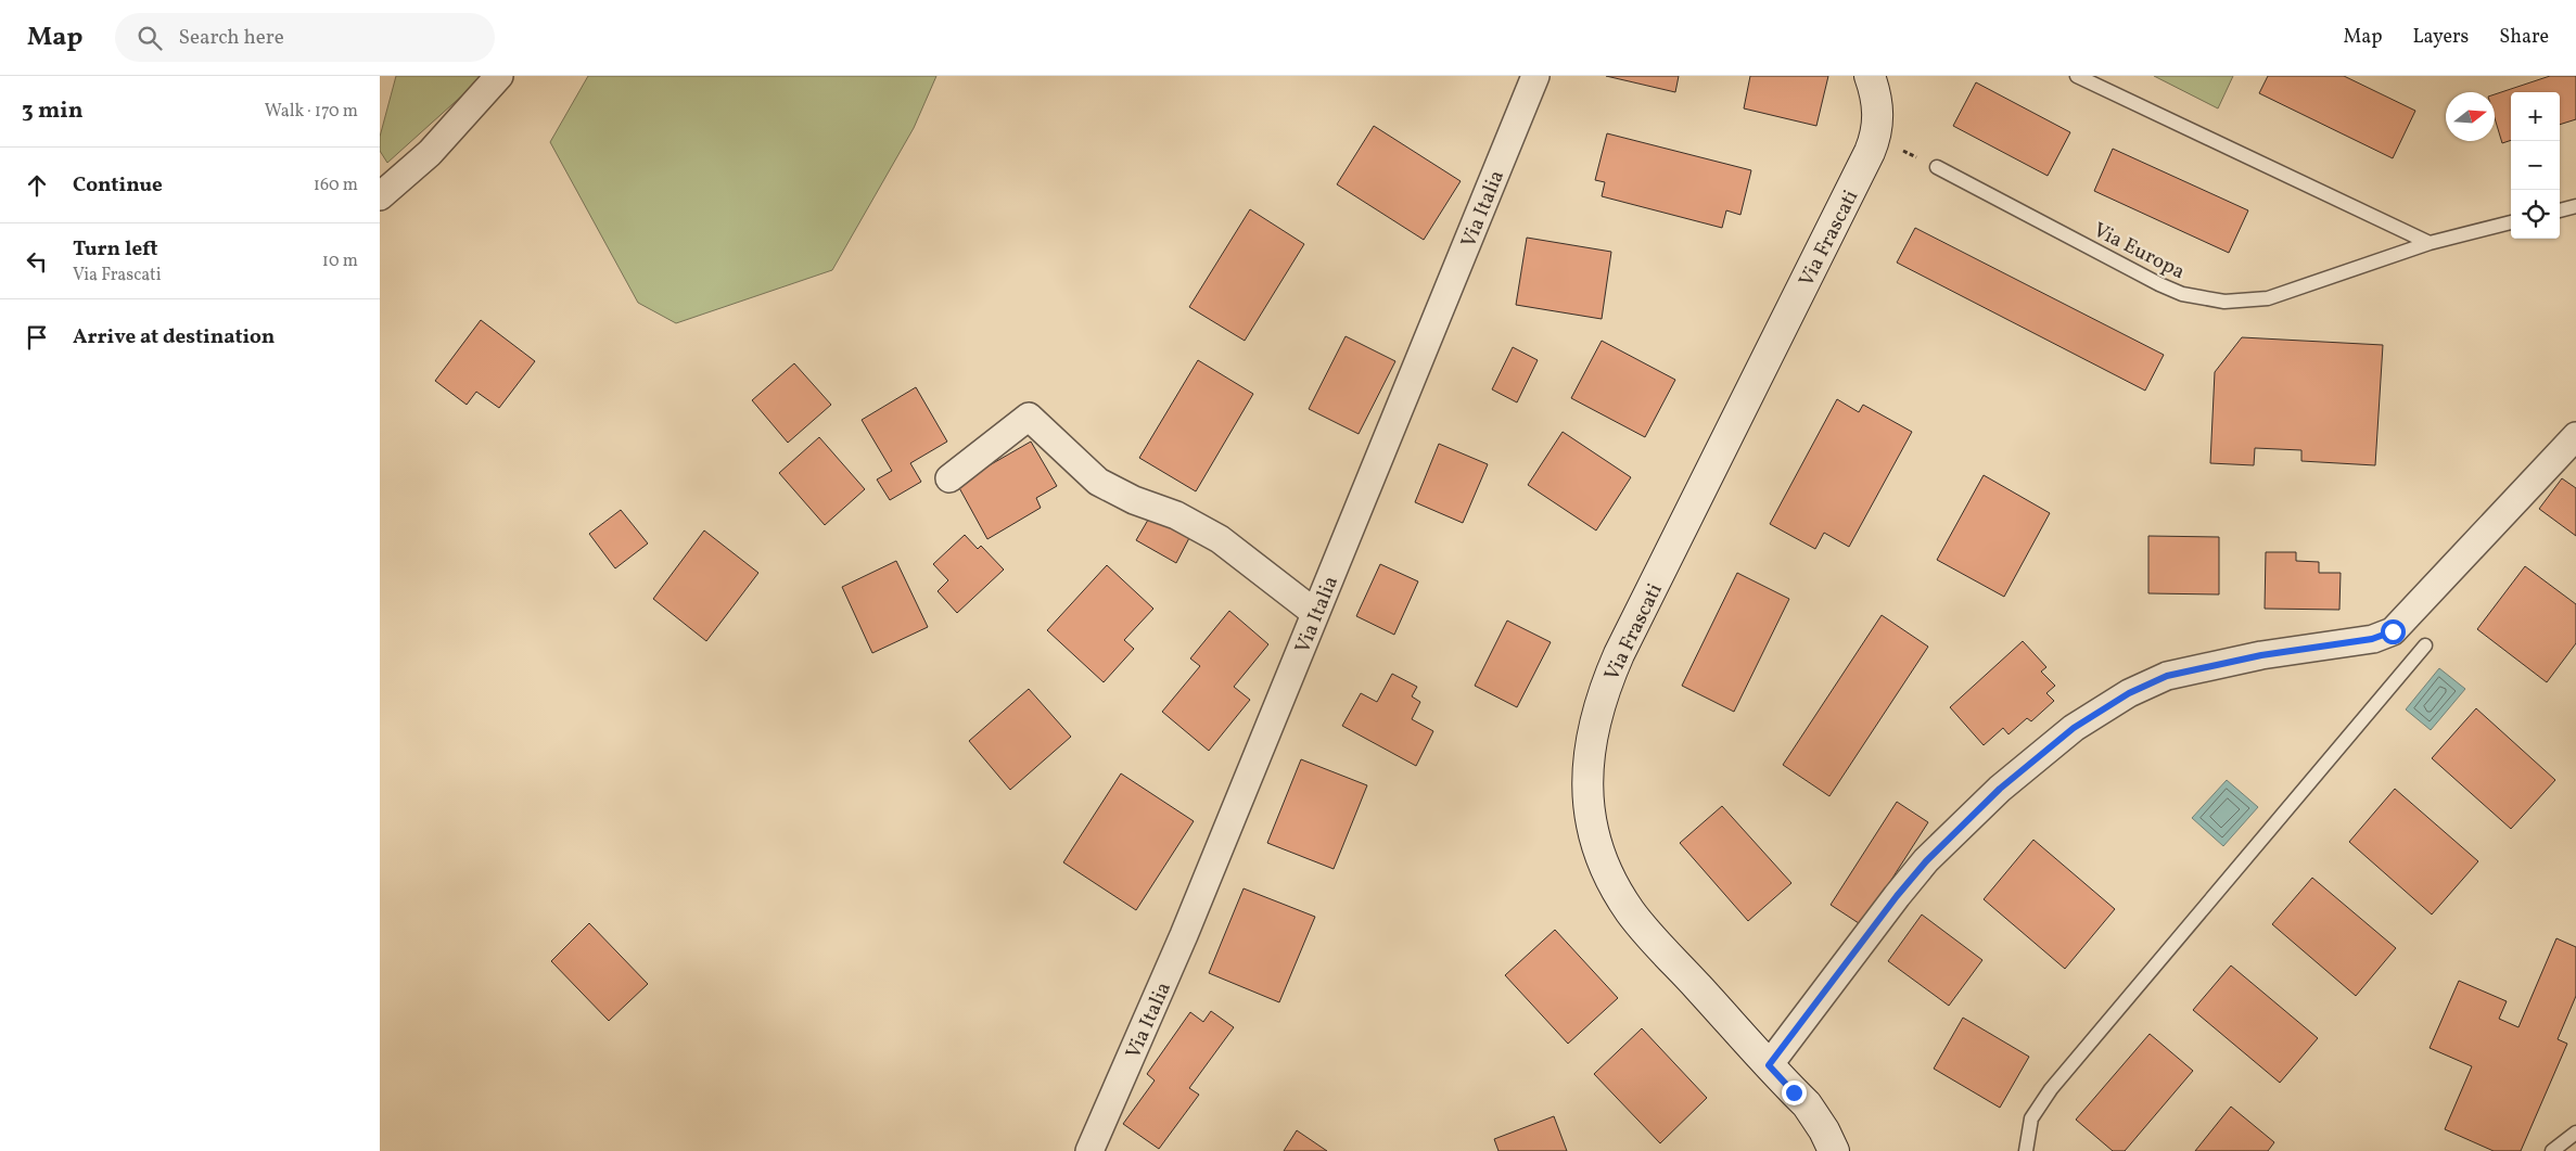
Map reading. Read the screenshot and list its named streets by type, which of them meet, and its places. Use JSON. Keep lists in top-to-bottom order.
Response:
{
  "streets": {
    "main road": ["Via Frascati"],
    "street": ["Via Italia"],
    "lane": ["Via Europa"]
  },
  "north": "right",
  "page": {
    "header": "Map",
    "search": "Search here",
    "nav": ["Map", "Layers", "Share"],
    "heading": ["3 min", "Walk · 170 m"],
    "map_buttons": ["+", "−"],
    "list": [
      ["Continue", "160 m"],
      ["Turn left", "Via Frascati", "10 m"],
      "Arrive at destination"
    ]
  }
}
